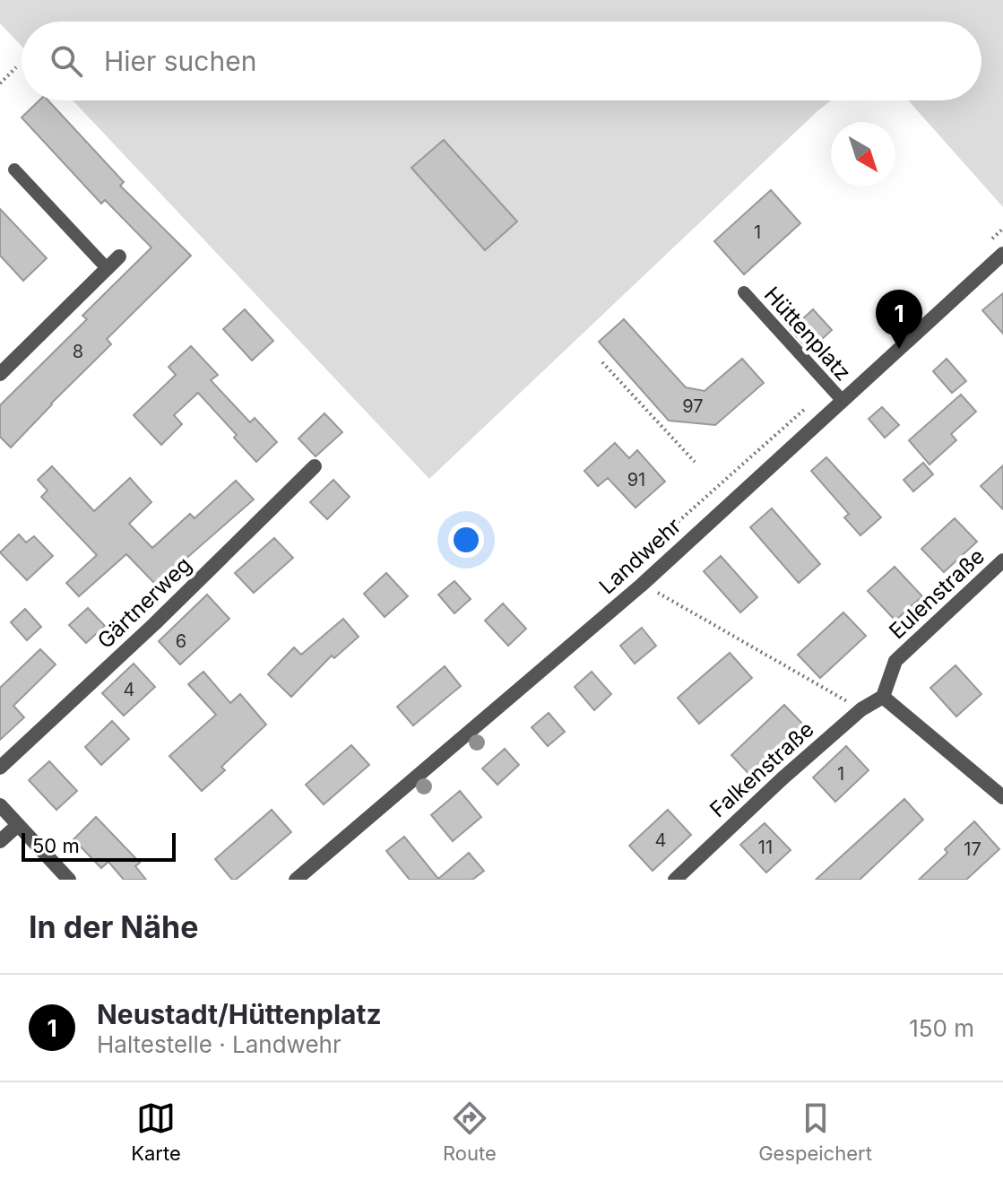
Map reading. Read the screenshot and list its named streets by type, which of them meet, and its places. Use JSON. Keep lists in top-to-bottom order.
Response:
{
  "streets": {
    "street": [
      "Landwehr",
      "Eulenstraße",
      "Gärtnerweg",
      "Falkenstraße"
    ],
    "lane": ["Hüttenplatz"]
  },
  "crossings": [
    ["Hüttenplatz", "Landwehr"],
    ["Eulenstraße", "Falkenstraße"]
  ],
  "house_numbers": [
    "1",
    "8",
    "97",
    "91",
    "6",
    "4",
    "1",
    "4",
    "11",
    "17"
  ],
  "scale_bar": "50 m",
  "north": "bottom right",
  "page": {
    "search": "Hier suchen",
    "pins": "1",
    "scale": "50 m",
    "heading": "In der Nähe",
    "list": [
      {
        "mark": "1",
        "name": "Neustadt/Hüttenplatz",
        "note": "Haltestelle · Landwehr",
        "value": "150 m"
      }
    ],
    "nav": ["Karte", "Route", "Gespeichert"]
  }
}
